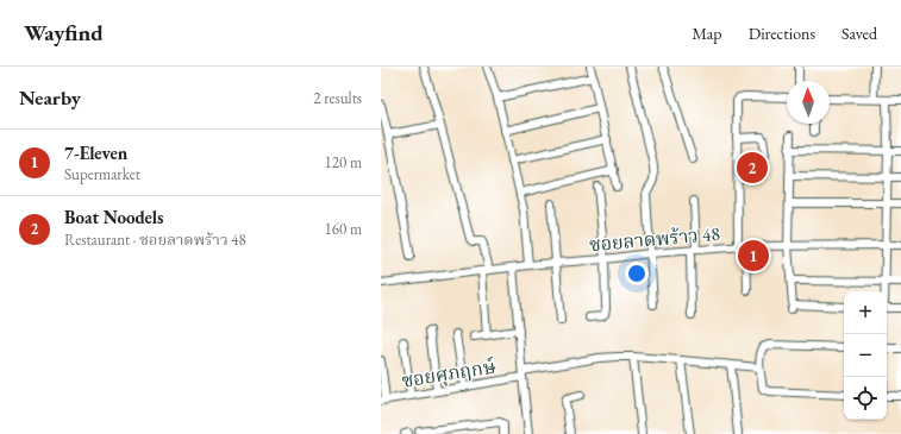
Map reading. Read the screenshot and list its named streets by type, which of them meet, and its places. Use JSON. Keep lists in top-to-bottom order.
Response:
{
  "streets": {
    "street": ["ซอยลาดพร้าว 48", "ซอยศุภฤกษ์"]
  },
  "north": "top",
  "page": {
    "header": "Wayfind",
    "nav": ["Map", "Directions", "Saved"],
    "heading": ["Nearby", "2 results"],
    "list": [
      {
        "mark": "1",
        "name": "7-Eleven",
        "note": "Supermarket",
        "value": "120 m"
      },
      {
        "mark": "2",
        "name": "Boat Noodels",
        "note": "Restaurant · ซอยลาดพร้าว 48",
        "value": "160 m"
      }
    ],
    "pins": ["2", "1"],
    "map_buttons": ["+", "−"]
  }
}
